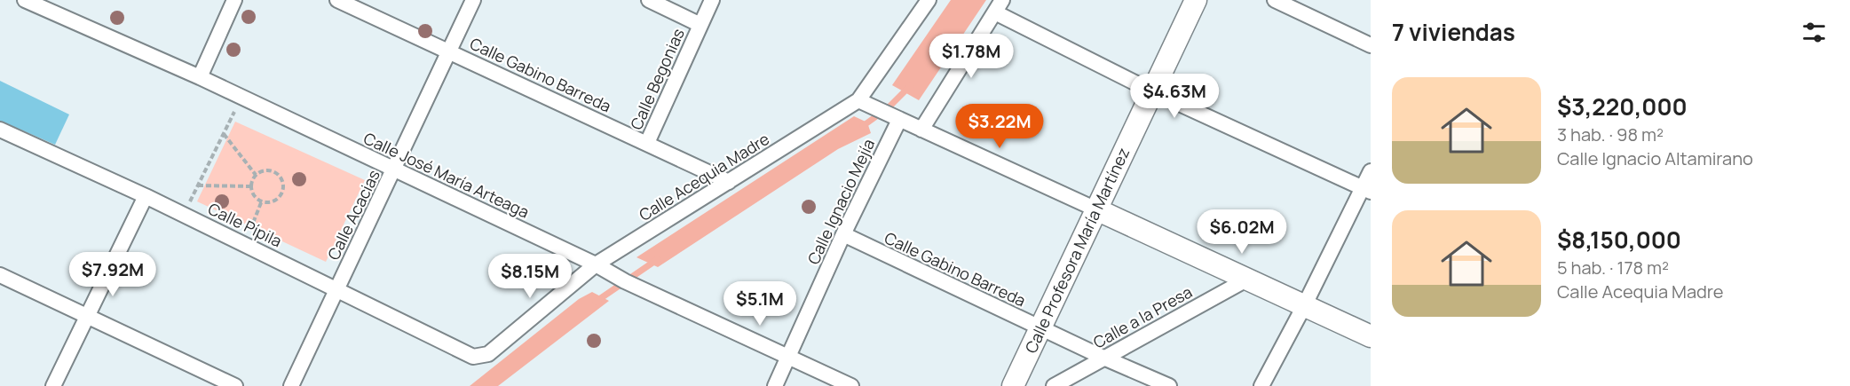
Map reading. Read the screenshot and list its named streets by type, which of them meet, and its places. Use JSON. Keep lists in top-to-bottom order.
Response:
{
  "streets": {
    "street": [
      "Calle Gabino Barreda",
      "Calle Begonias",
      "Calle José María Arteaga",
      "Calle Acequia Madre",
      "Calle Ignacio Mejía",
      "Calle Acacias",
      "Calle Pípila",
      "Calle Profesora María Martínez",
      "Calle a la Presa"
    ]
  },
  "crossings": [
    ["Calle Gabino Barreda", "Calle Begonias"],
    ["Calle Gabino Barreda", "Calle Acequia Madre"],
    ["Calle Gabino Barreda", "Calle Ignacio Mejía"],
    ["Calle Gabino Barreda", "Calle Acacias"],
    ["Calle Gabino Barreda", "Calle Profesora María Martínez"],
    ["Calle Gabino Barreda", "Calle a la Presa"],
    ["Calle José María Arteaga", "Calle Acequia Madre"],
    ["Calle José María Arteaga", "Calle Ignacio Mejía"],
    ["Calle José María Arteaga", "Calle Acacias"],
    ["Calle Acequia Madre", "Calle Pípila"],
    ["Calle Acacias", "Calle Pípila"]
  ],
  "page": {
    "heading": "7 viviendas",
    "price": [
      "$1.78M",
      "$4.63M",
      "$3.22M",
      "$6.02M",
      "$7.92M",
      "$8.15M",
      "$5.1M"
    ],
    "list": [
      {
        "name": "$3,220,000",
        "note": "3 hab. · 98 m² · Calle Ignacio Altamirano"
      },
      {
        "name": "$8,150,000",
        "note": "5 hab. · 178 m² · Calle Acequia Madre"
      }
    ]
  }
}
